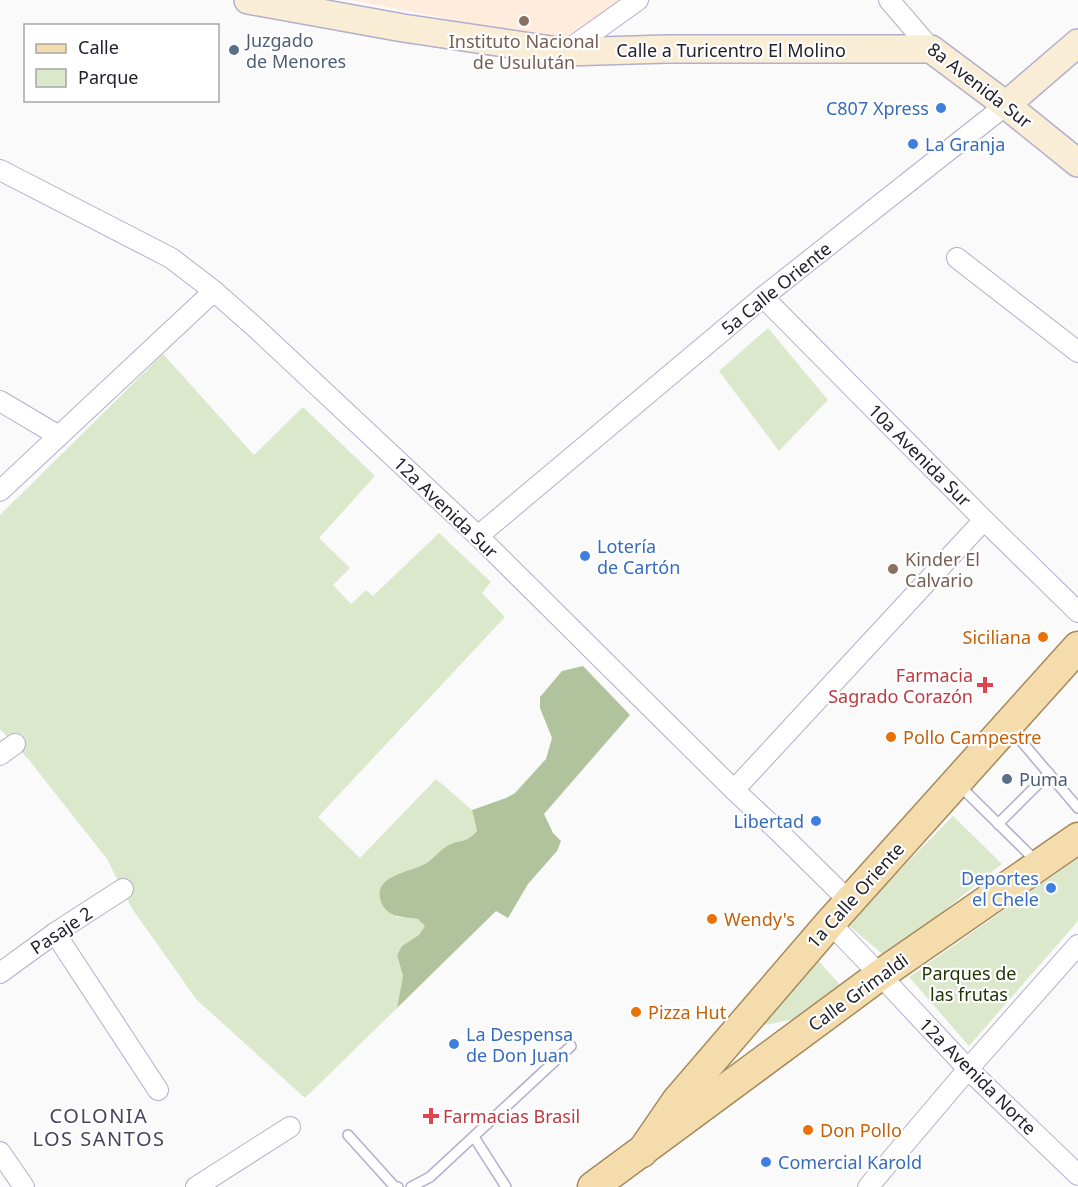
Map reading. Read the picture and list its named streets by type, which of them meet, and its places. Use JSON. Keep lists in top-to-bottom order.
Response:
{
  "streets": {
    "main road": ["1a Calle Oriente", "Calle Grimaldi"],
    "street": [
      "Calle a Turicentro El Molino",
      "8a Avenida Sur",
      "5a Calle Oriente",
      "10a Avenida Sur",
      "12a Avenida Sur",
      "Pasaje 2",
      "12a Avenida Norte"
    ]
  },
  "crossings": [
    ["Calle a Turicentro El Molino", "8a Avenida Sur"],
    ["8a Avenida Sur", "5a Calle Oriente"],
    ["5a Calle Oriente", "10a Avenida Sur"],
    ["5a Calle Oriente", "12a Avenida Sur"],
    ["12a Avenida Sur", "1a Calle Oriente"],
    ["1a Calle Oriente", "Calle Grimaldi"],
    ["1a Calle Oriente", "12a Avenida Norte"],
    ["Calle Grimaldi", "12a Avenida Norte"]
  ],
  "districts": ["COLONIA LOS SANTOS"],
  "parks": ["Parques de las frutas"],
  "places": {
    "other": [
      "Instituto Nacional de Usulután",
      "Juzgado de Menores",
      "C807 Xpress",
      "La Granja",
      "Lotería de Cartón",
      "Kinder El Calvario",
      "Siciliana",
      "Pollo Campestre",
      "Puma",
      "Libertad",
      "Deportes el Chele",
      "Wendy's",
      "Pizza Hut",
      "La Despensa de Don Juan",
      "Don Pollo",
      "Comercial Karold"
    ],
    "health": ["Farmacia Sagrado Corazón", "Farmacias Brasil"]
  },
  "legend": ["Calle", "Parque"]
}
